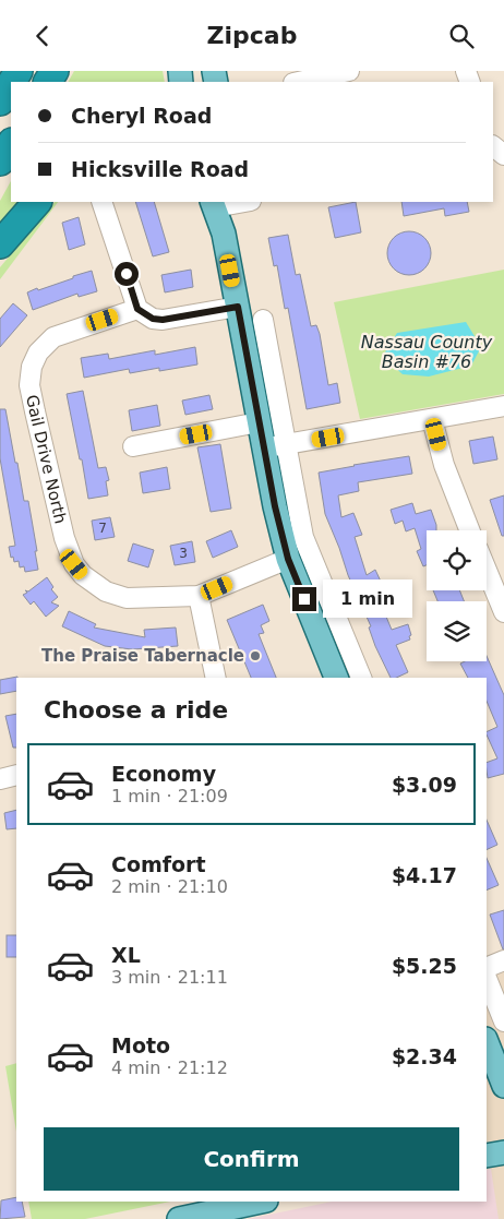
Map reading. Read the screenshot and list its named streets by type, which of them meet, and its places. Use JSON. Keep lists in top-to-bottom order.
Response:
{
  "streets": {
    "street": ["Gail Drive North"]
  },
  "water": ["Nassau County Basin #76"],
  "places": ["The Praise Tabernacle"],
  "house_numbers": ["7", "3"],
  "page": {
    "header": "Zipcab",
    "banner": ["Cheryl Road", "Hicksville Road"],
    "bubble": "1 min",
    "heading": "Choose a ride",
    "list": [
      {
        "name": "Economy",
        "note": "1 min · 21:09",
        "value": "$3.09"
      },
      {
        "name": "Comfort",
        "note": "2 min · 21:10",
        "value": "$4.17"
      },
      {
        "name": "XL",
        "note": "3 min · 21:11",
        "value": "$5.25"
      },
      {
        "name": "Moto",
        "note": "4 min · 21:12",
        "value": "$2.34"
      }
    ],
    "buttons": "Confirm"
  }
}
